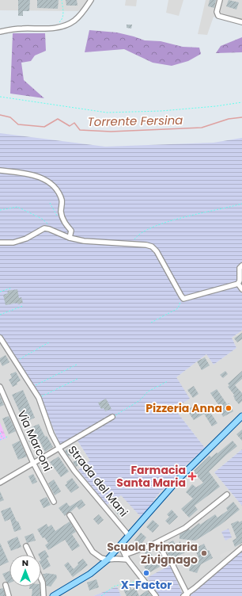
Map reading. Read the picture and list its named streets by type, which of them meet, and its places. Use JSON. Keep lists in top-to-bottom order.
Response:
{
  "streets": {
    "street": ["Via Marconi", "Strada del Mani"]
  },
  "water": ["Torrente Fersina"],
  "places": {
    "other": ["Pizzeria Anna", "Scuola Primaria Zivignago", "X-Factor"],
    "health": ["Farmacia Santa Maria"]
  },
  "north": "top"
}
